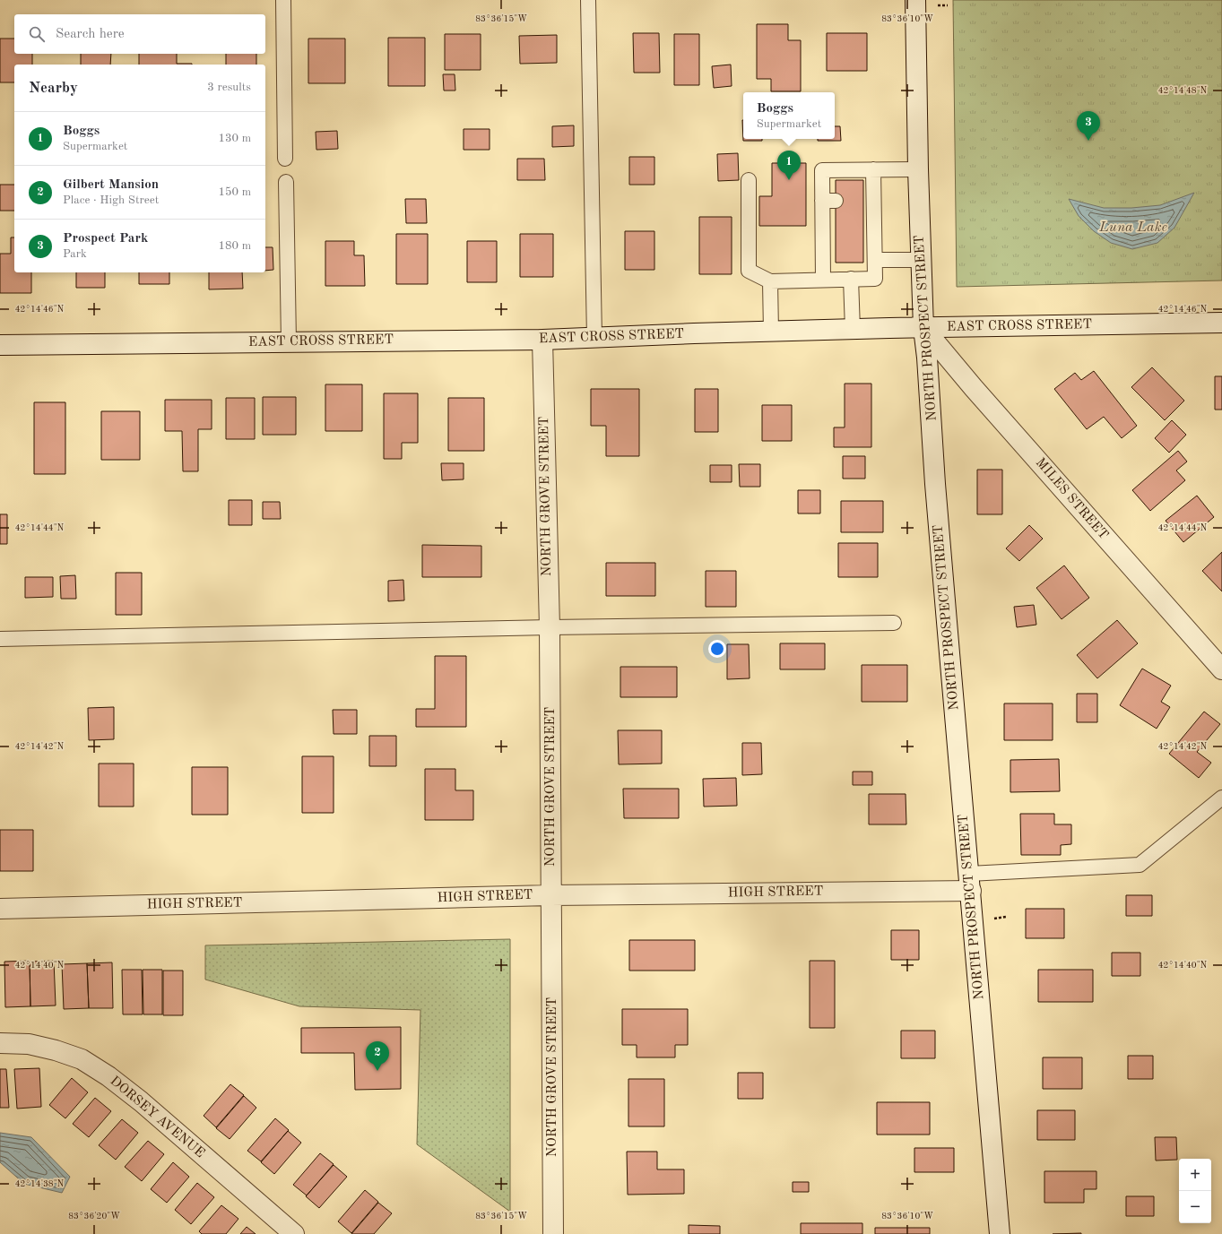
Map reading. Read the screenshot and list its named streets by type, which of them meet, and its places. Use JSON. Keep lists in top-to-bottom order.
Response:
{
  "streets": {
    "street": [
      "EAST CROSS STREET",
      "NORTH PROSPECT STREET",
      "NORTH GROVE STREET",
      "MILES STREET",
      "HIGH STREET",
      "DORSEY AVENUE"
    ]
  },
  "crossings": [
    ["EAST CROSS STREET", "NORTH PROSPECT STREET"],
    ["EAST CROSS STREET", "NORTH GROVE STREET"],
    ["EAST CROSS STREET", "MILES STREET"],
    ["NORTH PROSPECT STREET", "MILES STREET"],
    ["NORTH PROSPECT STREET", "HIGH STREET"],
    ["NORTH GROVE STREET", "HIGH STREET"]
  ],
  "water": ["Luna Lake"],
  "page": {
    "search": "Search here",
    "heading": ["Nearby", "3 results"],
    "popup": ["Boggs", "Supermarket"],
    "pins": ["3", "1", "2"],
    "list": [
      {
        "mark": "1",
        "name": "Boggs",
        "note": "Supermarket",
        "value": "130 m"
      },
      {
        "mark": "2",
        "name": "Gilbert Mansion",
        "note": "Place · High Street",
        "value": "150 m"
      },
      {
        "mark": "3",
        "name": "Prospect Park",
        "note": "Park",
        "value": "180 m"
      }
    ],
    "map_buttons": ["+", "−"]
  },
  "coordinates": [
    "83°36'15\"W",
    "83°36'10\"W",
    "42°14'48\"N",
    "42°14'46\"N",
    "42°14'44\"N",
    "42°14'42\"N",
    "42°14'40\"N",
    "42°14'38\"N",
    "83°36'20\"W"
  ]
}
